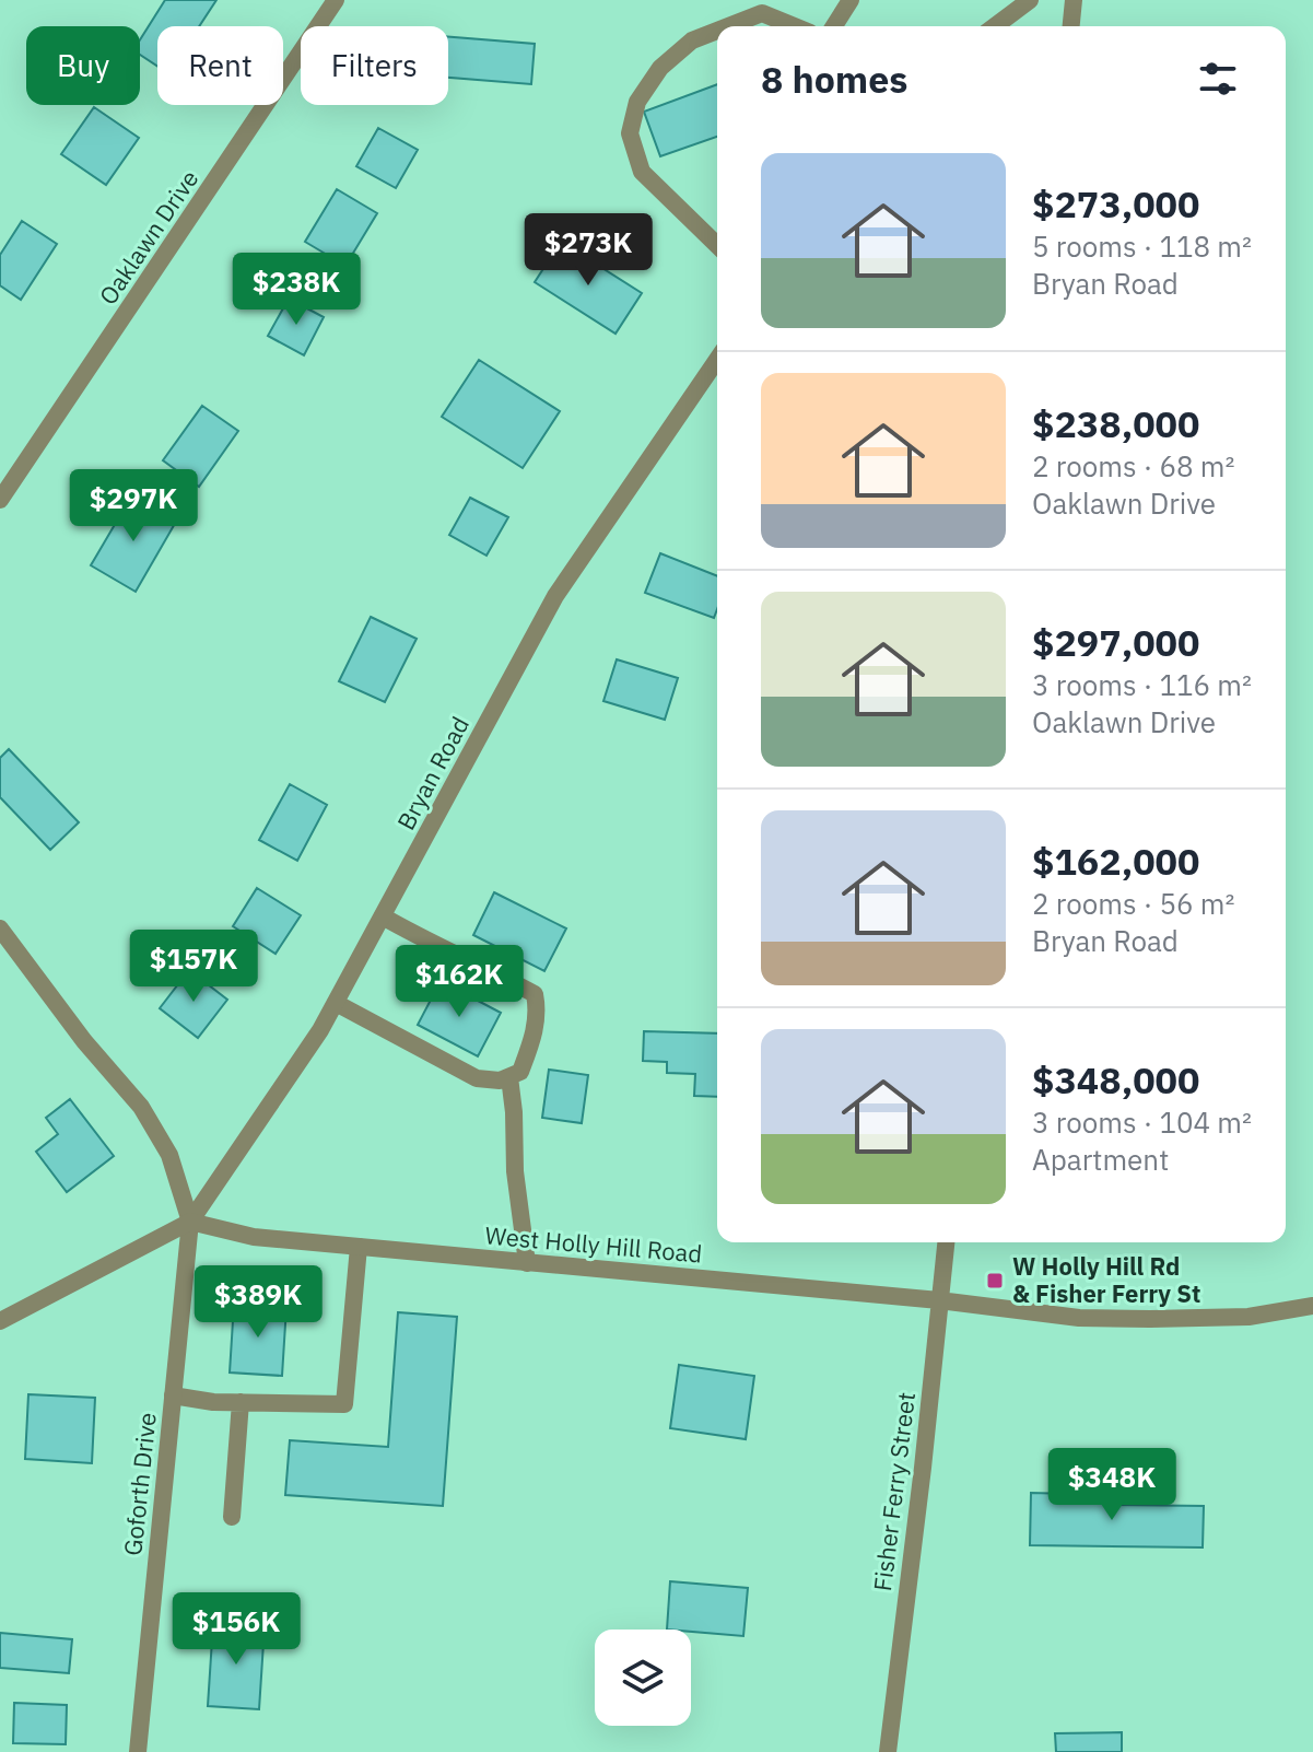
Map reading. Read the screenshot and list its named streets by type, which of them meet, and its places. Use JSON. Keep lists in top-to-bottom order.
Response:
{
  "streets": {
    "street": [
      "Oaklawn Drive",
      "Bryan Road",
      "West Holly Hill Road",
      "Goforth Drive",
      "Fisher Ferry Street"
    ]
  },
  "crossings": [
    ["Bryan Road", "West Holly Hill Road"],
    ["Bryan Road", "Goforth Drive"],
    ["West Holly Hill Road", "Goforth Drive"],
    ["West Holly Hill Road", "Fisher Ferry Street"]
  ],
  "places": {
    "transit": ["W Holly Hill Rd & Fisher Ferry St"]
  },
  "page": {
    "chip": ["Buy", "Rent", "Filters"],
    "heading": "8 homes",
    "list": [
      {
        "name": "$273,000",
        "note": "5 rooms · 118 m² · Bryan Road"
      },
      {
        "name": "$238,000",
        "note": "2 rooms · 68 m² · Oaklawn Drive"
      },
      {
        "name": "$297,000",
        "note": "3 rooms · 116 m² · Oaklawn Drive"
      },
      {
        "name": "$162,000",
        "note": "2 rooms · 56 m² · Bryan Road"
      },
      {
        "name": "$348,000",
        "note": "3 rooms · 104 m² · Apartment"
      }
    ],
    "price": [
      "$273K",
      "$238K",
      "$297K",
      "$157K",
      "$162K",
      "$389K",
      "$348K",
      "$156K"
    ]
  }
}
